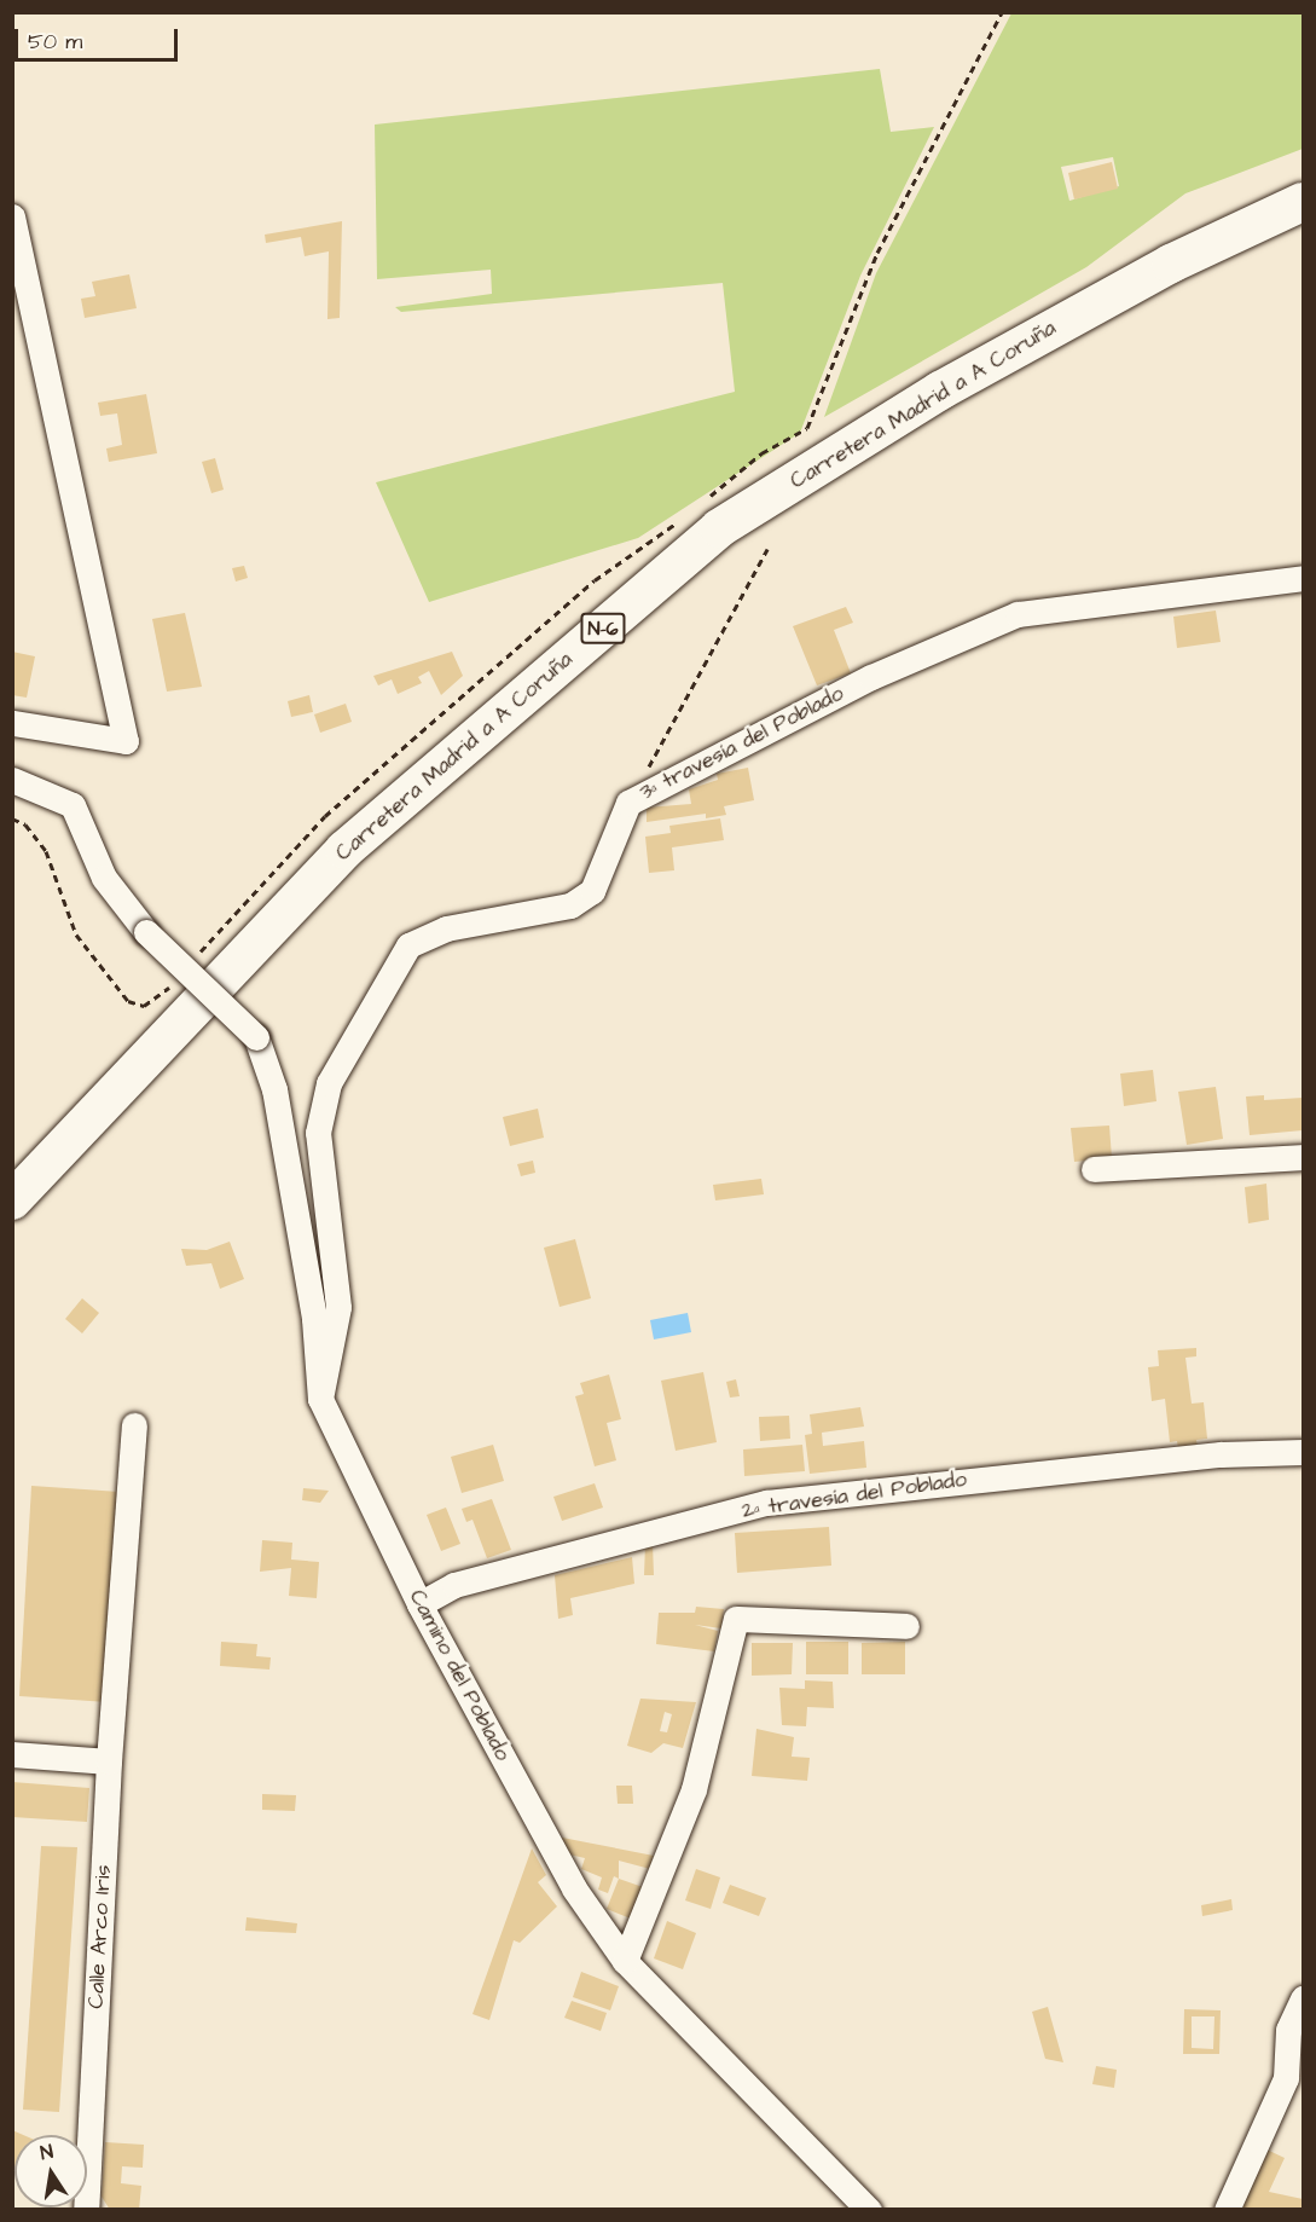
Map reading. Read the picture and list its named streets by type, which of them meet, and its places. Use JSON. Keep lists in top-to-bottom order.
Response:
{
  "streets": {
    "highway": ["Carretera Madrid a A Coruña", "N-6"],
    "street": [
      "3ª travesía del Poblado",
      "2ª travesía del Poblado",
      "Camino del Poblado",
      "Calle Arco Iris"
    ]
  },
  "crossings": [
    ["3ª travesía del Poblado", "Camino del Poblado"],
    ["2ª travesía del Poblado", "Camino del Poblado"]
  ],
  "scale_bar": "50 m",
  "north": "top"
}
